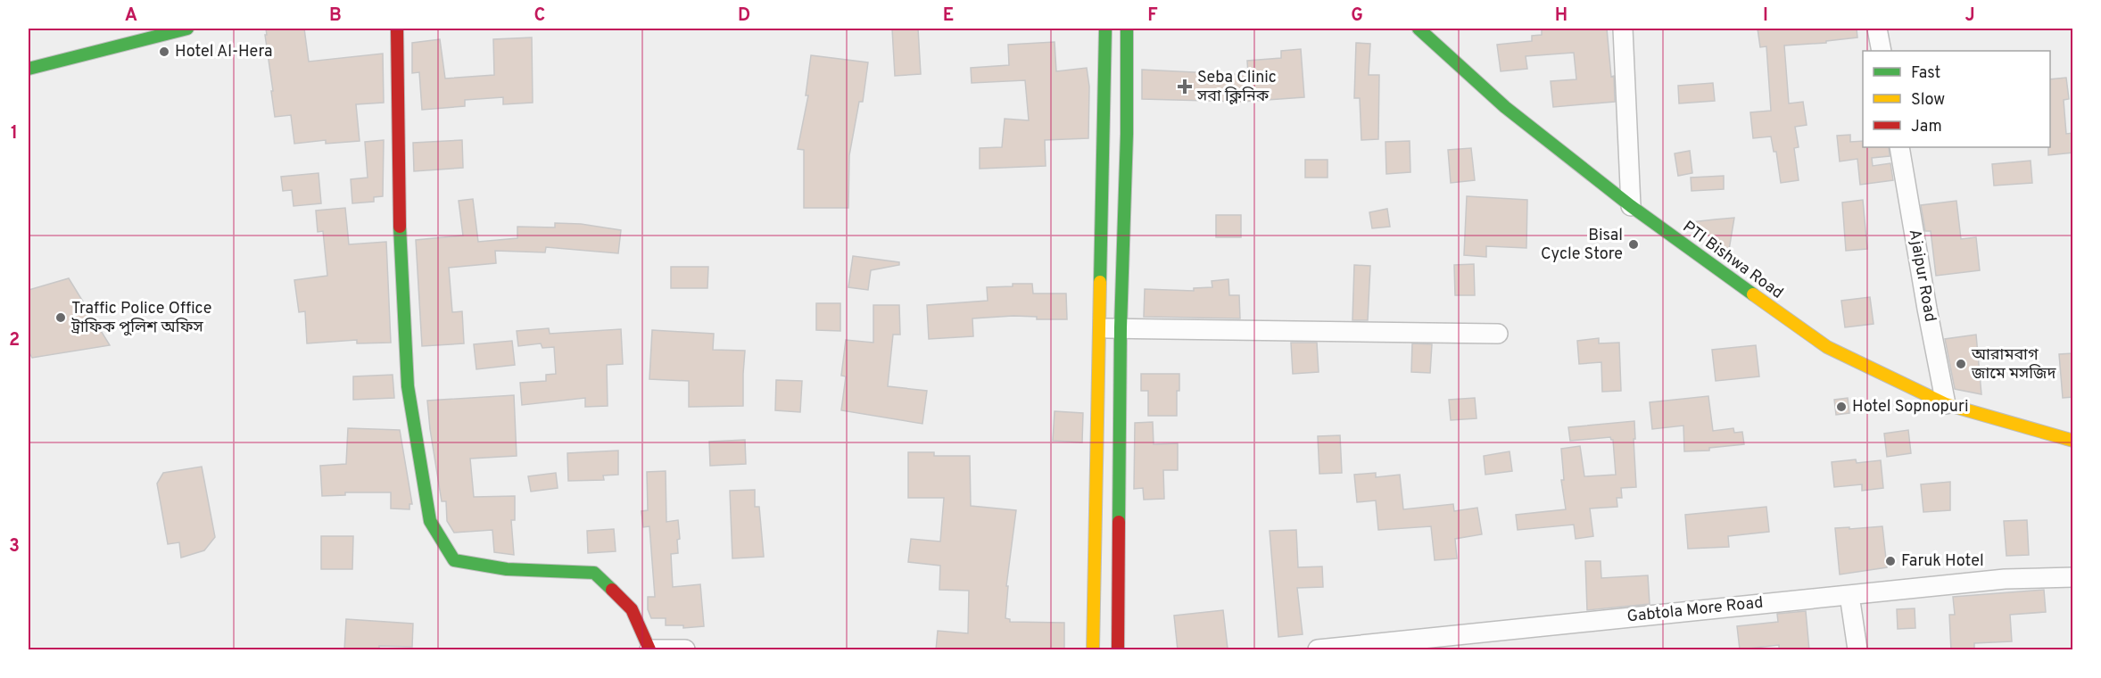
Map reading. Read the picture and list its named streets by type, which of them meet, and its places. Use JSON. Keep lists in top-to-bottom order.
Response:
{
  "streets": {
    "main road": ["PTI Bishwa Road"],
    "street": ["Ajaipur Road", "Gabtola More Road"]
  },
  "crossings": [
    ["PTI Bishwa Road", "Ajaipur Road"]
  ],
  "places": {
    "other": [
      "Hotel Al-Hera",
      "Bisal Cycle Store",
      "Traffic Police Office ট্রাফিক পুলিশ অফিস",
      "আরামবাগ জামে মসজিদ",
      "Hotel Sopnopuri",
      "Faruk Hotel"
    ],
    "health": ["Seba Clinic সবা ক্লিনিক"]
  },
  "legend": ["Fast", "Slow", "Jam"],
  "grid": {
    "columns": [
      "A",
      "B",
      "C",
      "D",
      "E",
      "F",
      "G",
      "H",
      "I",
      "J"
    ],
    "rows": ["1", "2", "3"]
  }
}
